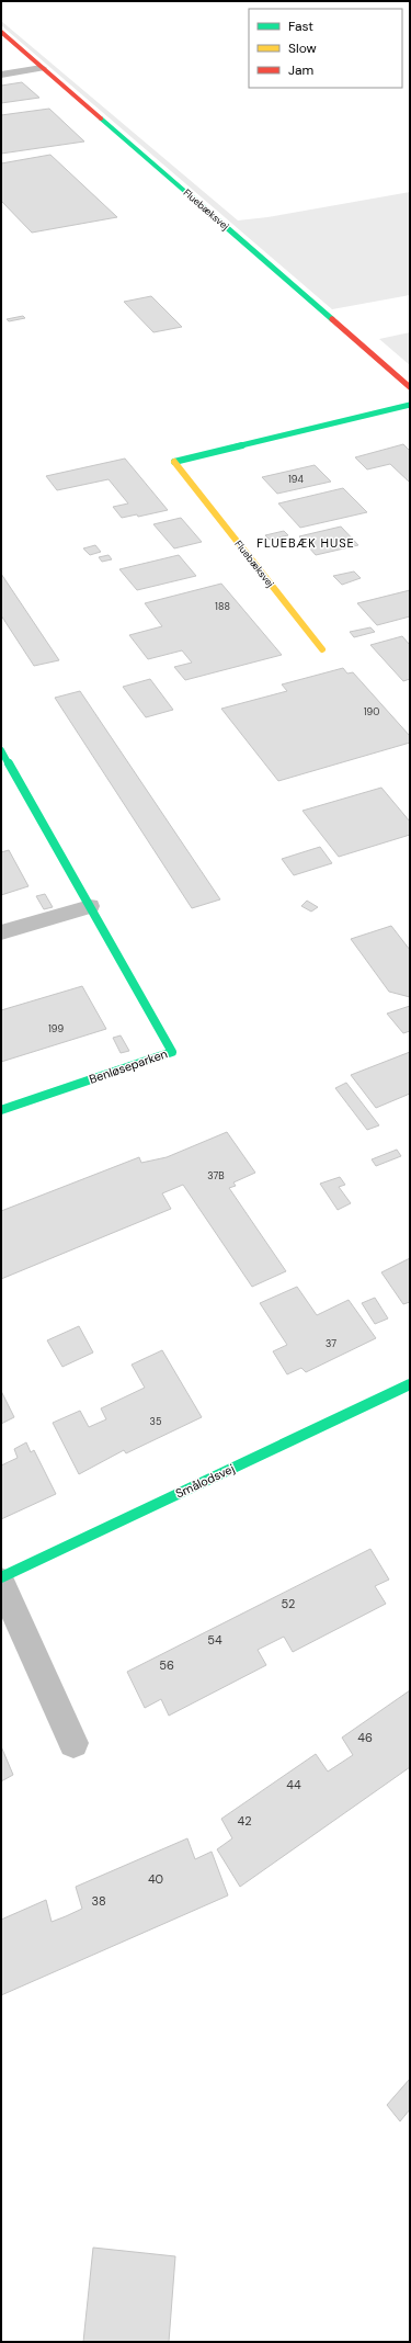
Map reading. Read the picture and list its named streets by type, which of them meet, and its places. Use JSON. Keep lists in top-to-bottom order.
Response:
{
  "streets": {
    "street": ["Fluebæksvej", "Benløseparken", "Smålodsvej"]
  },
  "districts": ["FLUEBÆK HUSE"],
  "house_numbers": [
    "194",
    "188",
    "190",
    "199",
    "37B",
    "37",
    "35",
    "52",
    "54",
    "56",
    "46",
    "44",
    "42",
    "40",
    "38"
  ],
  "legend": ["Fast", "Slow", "Jam"]
}
